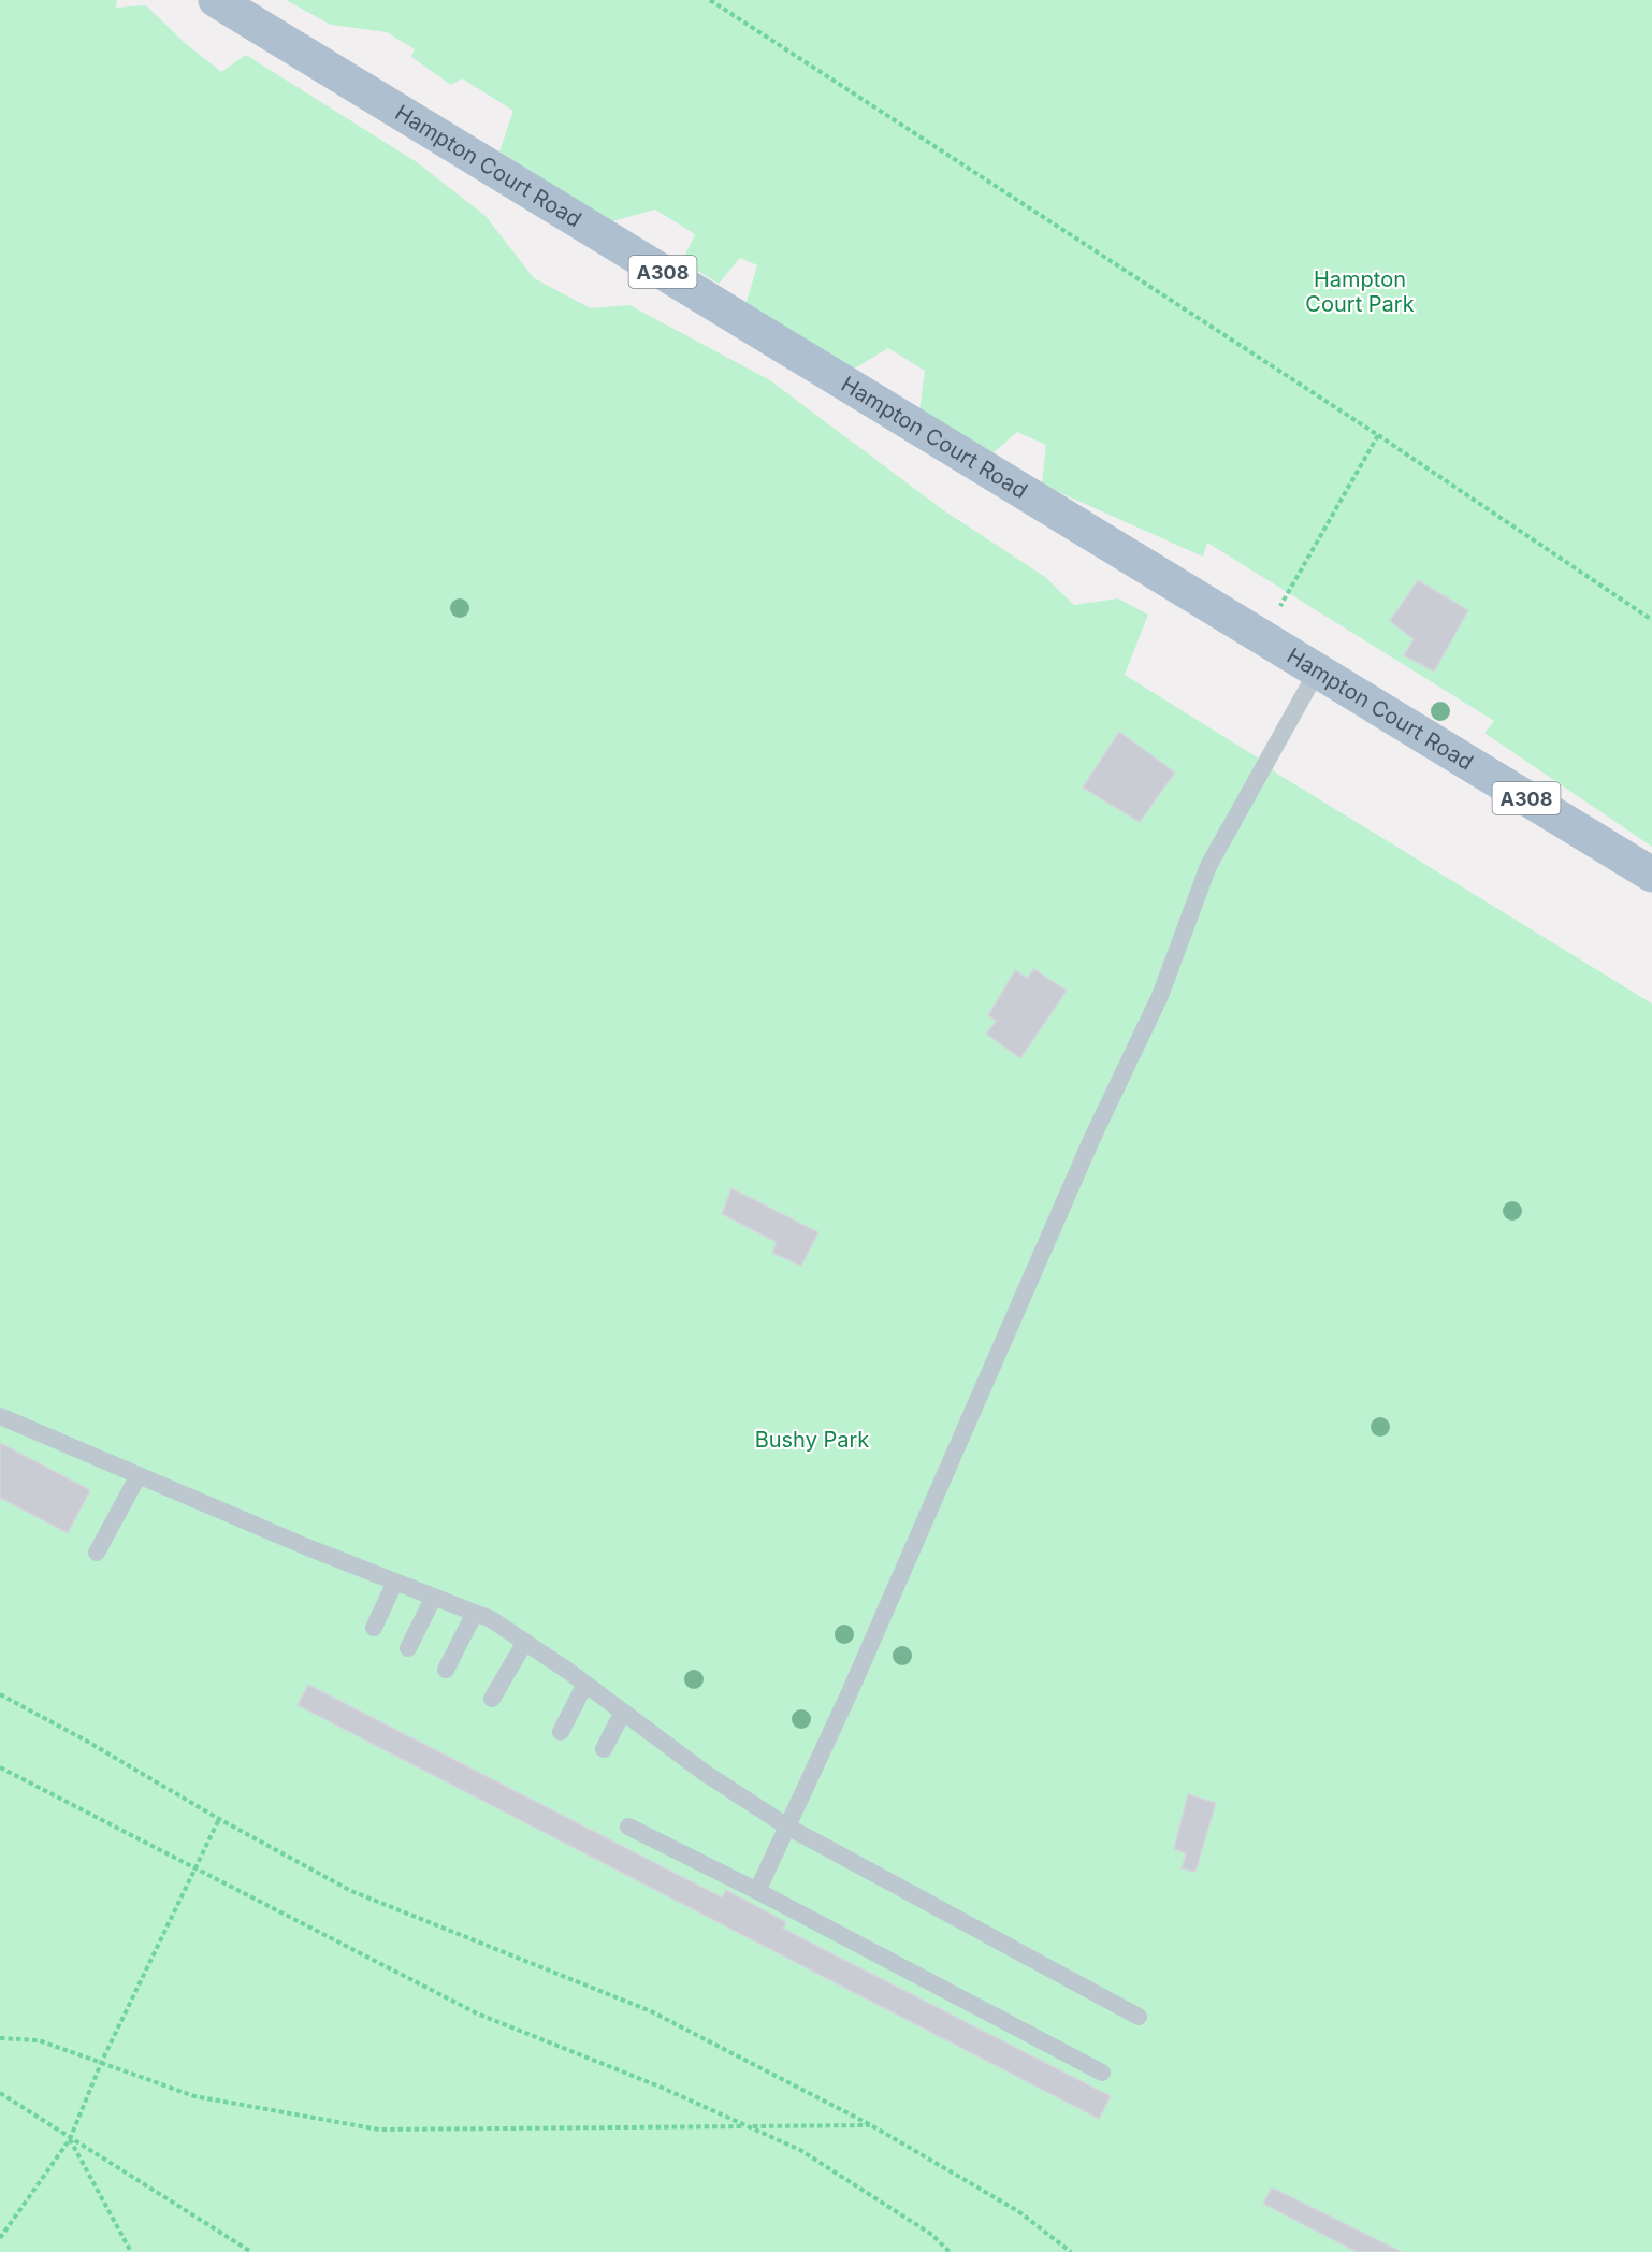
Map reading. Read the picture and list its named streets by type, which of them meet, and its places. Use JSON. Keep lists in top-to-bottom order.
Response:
{
  "streets": {
    "main road": ["Hampton Court Road", "A308"]
  },
  "parks": ["Hampton Court Park", "Bushy Park"]
}
